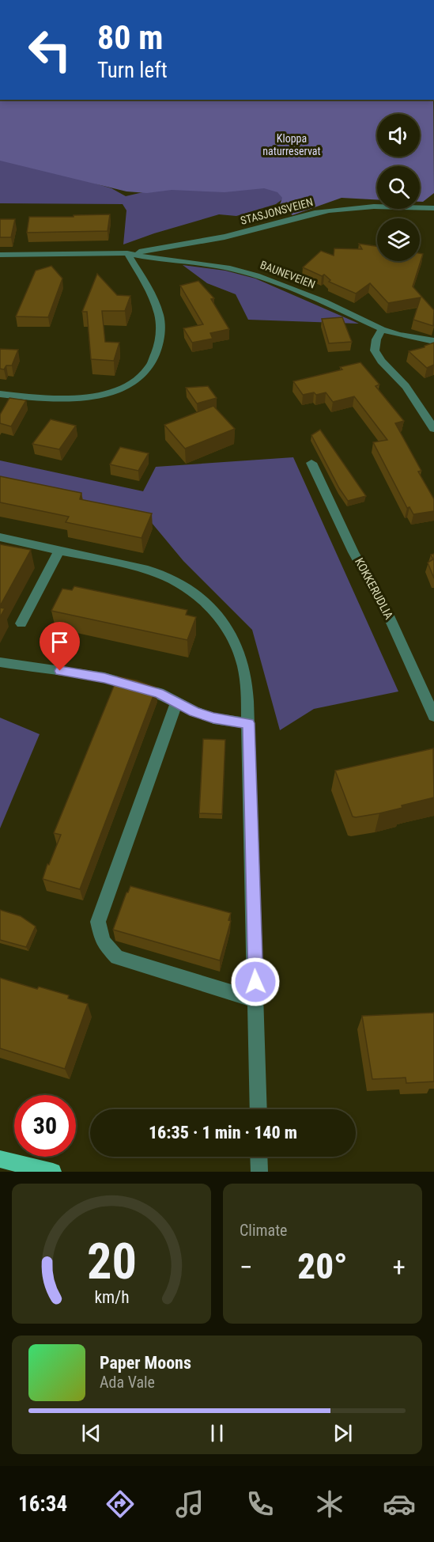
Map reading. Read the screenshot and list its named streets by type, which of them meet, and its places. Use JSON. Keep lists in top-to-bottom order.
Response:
{
  "streets": {
    "street": ["STASJONSVEIEN", "BAUNEVEIEN", "KOKKERUDLIA"]
  },
  "crossings": [
    ["STASJONSVEIEN", "BAUNEVEIEN"]
  ],
  "parks": ["Kloppa naturreservat"],
  "page": {
    "turn": ["80 m", "Turn left"],
    "limit": "30",
    "trip": "16:35 · 1 min · 140 m",
    "tile": "Climate",
    "heat": ["−", "20°", "+"],
    "song": ["Paper Moons", "Ada Vale"],
    "tabs": "16:34",
    "gauge": ["20", "km/h"]
  }
}
